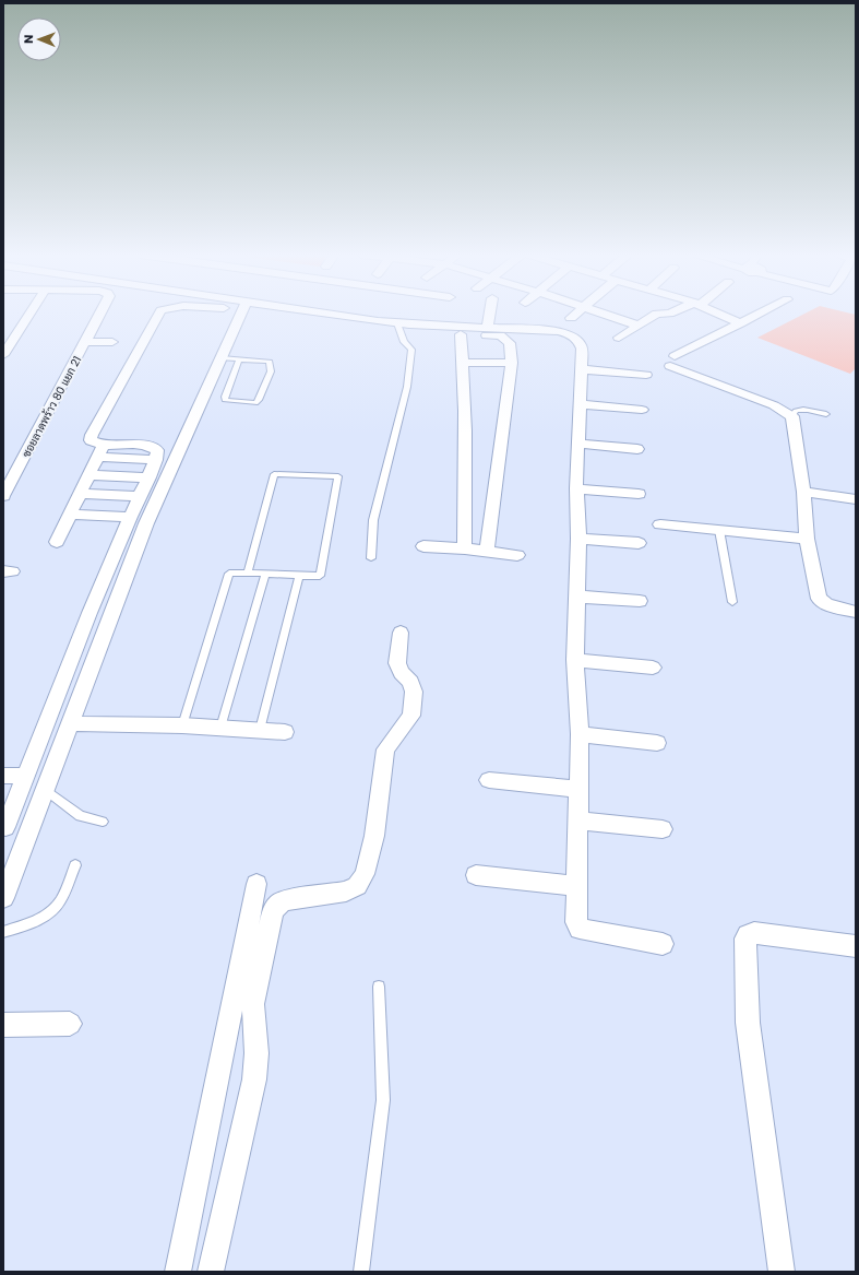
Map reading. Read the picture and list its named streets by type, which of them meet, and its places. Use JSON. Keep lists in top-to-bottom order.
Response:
{
  "streets": {
    "street": ["ซอยลาดพร้าว 80 แยก 21"]
  },
  "north": "left"
}
